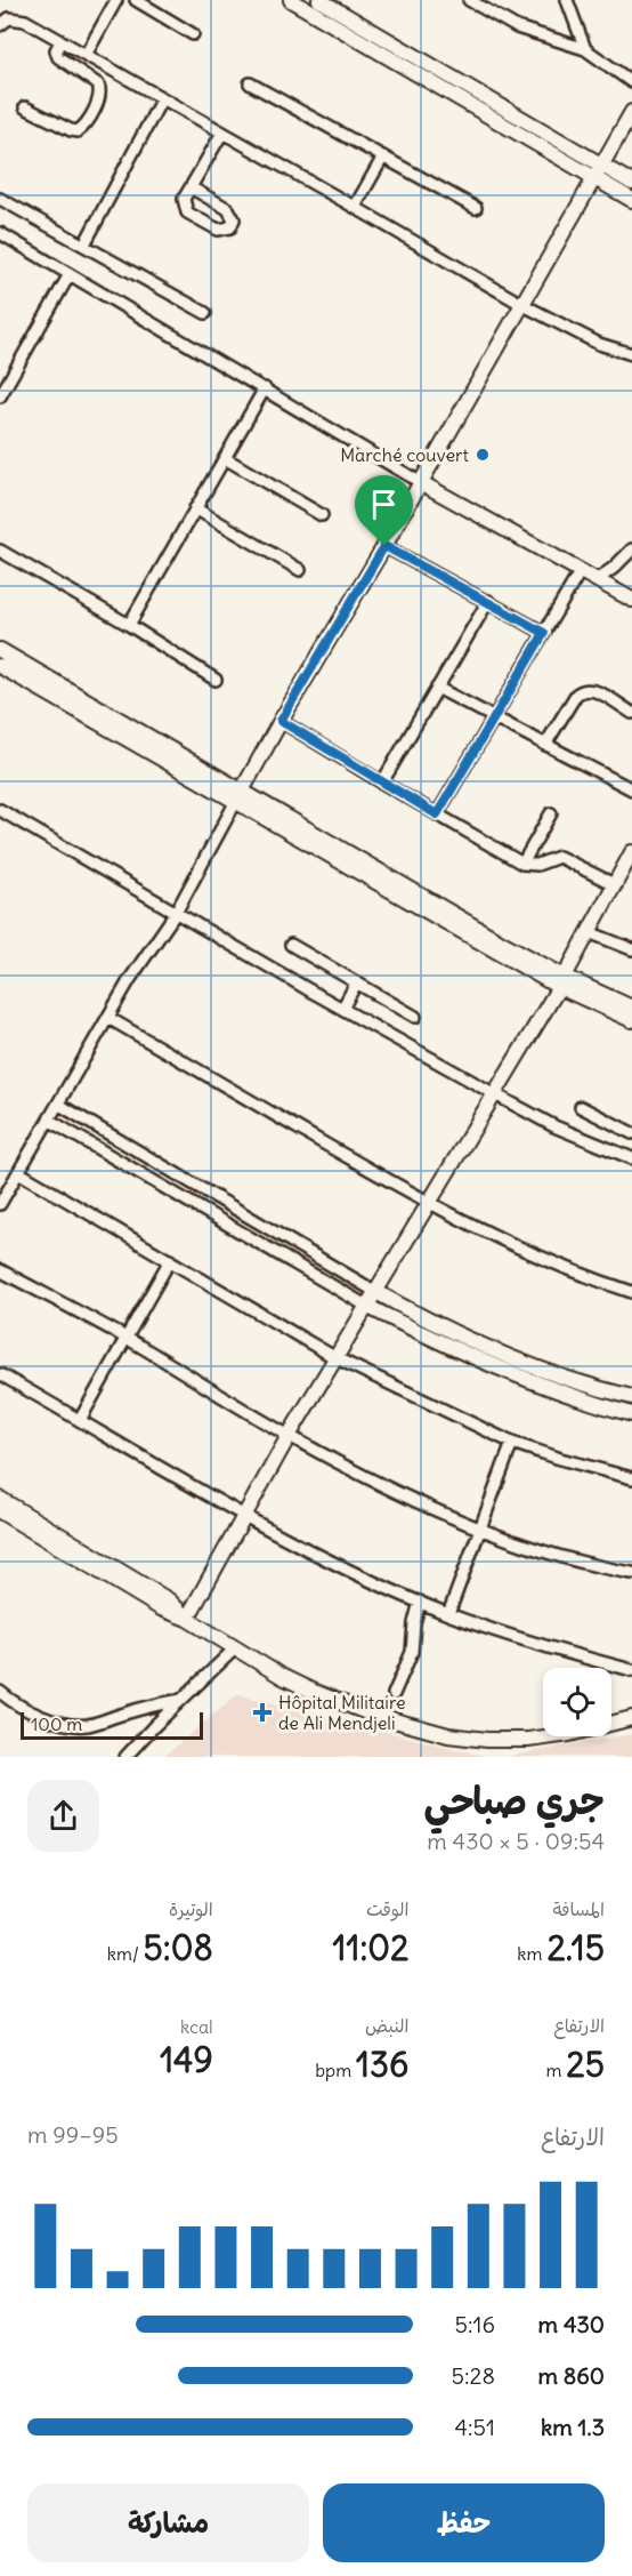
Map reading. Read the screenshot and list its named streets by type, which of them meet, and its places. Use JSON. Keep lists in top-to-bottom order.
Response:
{
  "places": {
    "other": ["Marché couvert"],
    "health": ["Hôpital Militaire de Ali Mendjeli"]
  },
  "scale_bar": "100 m",
  "page": {
    "scale": "100 m",
    "heading": ["جري صباحي", "09:54 · 5 × 430 m"],
    "stats": [
      ["المسافة", "2.15 km"],
      ["الوقت", "11:02"],
      ["الوتيرة", "5:08 /km"],
      ["الارتفاع", "25 m"],
      ["النبض", "136 bpm"],
      ["kcal", "149"]
    ],
    "chart": ["الارتفاع", "95–99 m"],
    "list": [
      {
        "name": "430 m",
        "note": "5:16"
      },
      {
        "name": "860 m",
        "note": "5:28"
      },
      {
        "name": "1.3 km",
        "note": "4:51"
      }
    ],
    "buttons": ["حفظ", "مشاركة"]
  }
}
